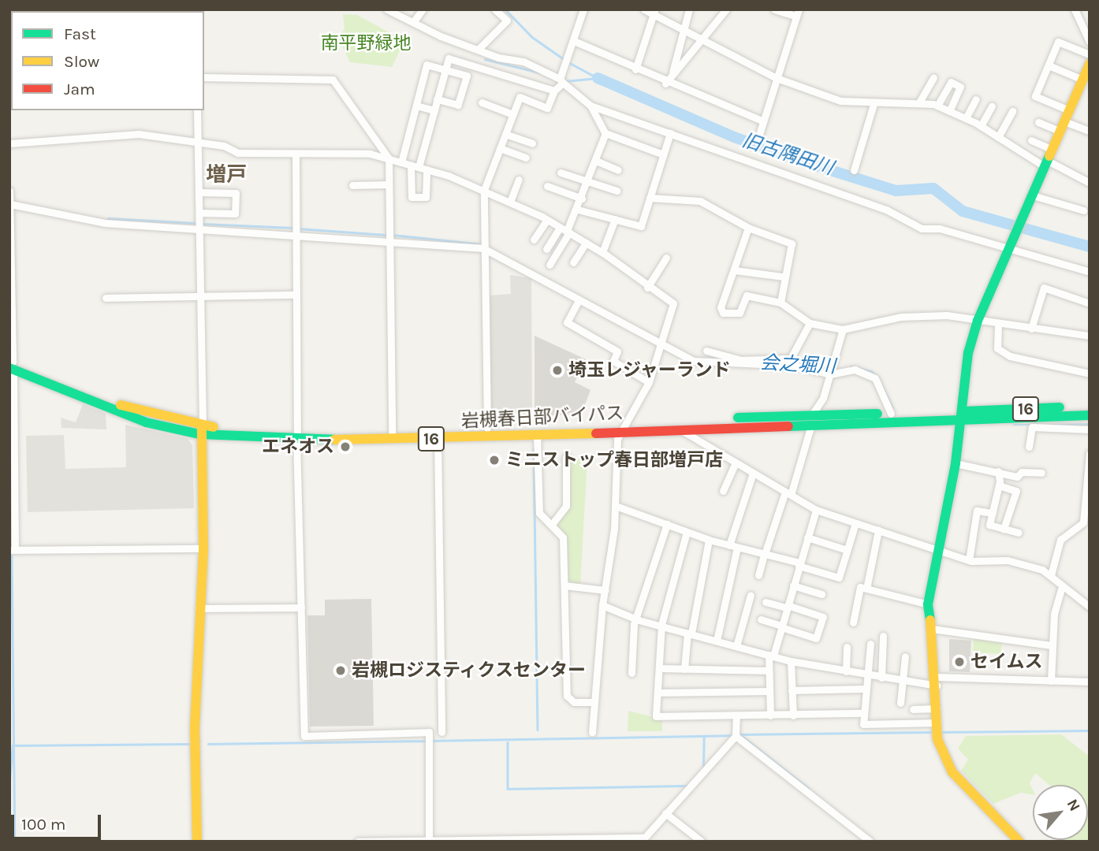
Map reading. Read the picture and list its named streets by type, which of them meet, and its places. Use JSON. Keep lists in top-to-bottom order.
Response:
{
  "streets": {
    "main road": ["16", "岩槻春日部バイパス"]
  },
  "districts": ["増戸"],
  "water": ["旧古隅田川", "会之堀川"],
  "parks": ["南平野緑地"],
  "places": [
    "埼玉レジャーランド",
    "エネオス",
    "ミニストップ春日部増戸店",
    "セイムス",
    "岩槻ロジスティクスセンター"
  ],
  "legend": ["Fast", "Slow", "Jam"],
  "scale_bar": "100 m",
  "north": "top right"
}
